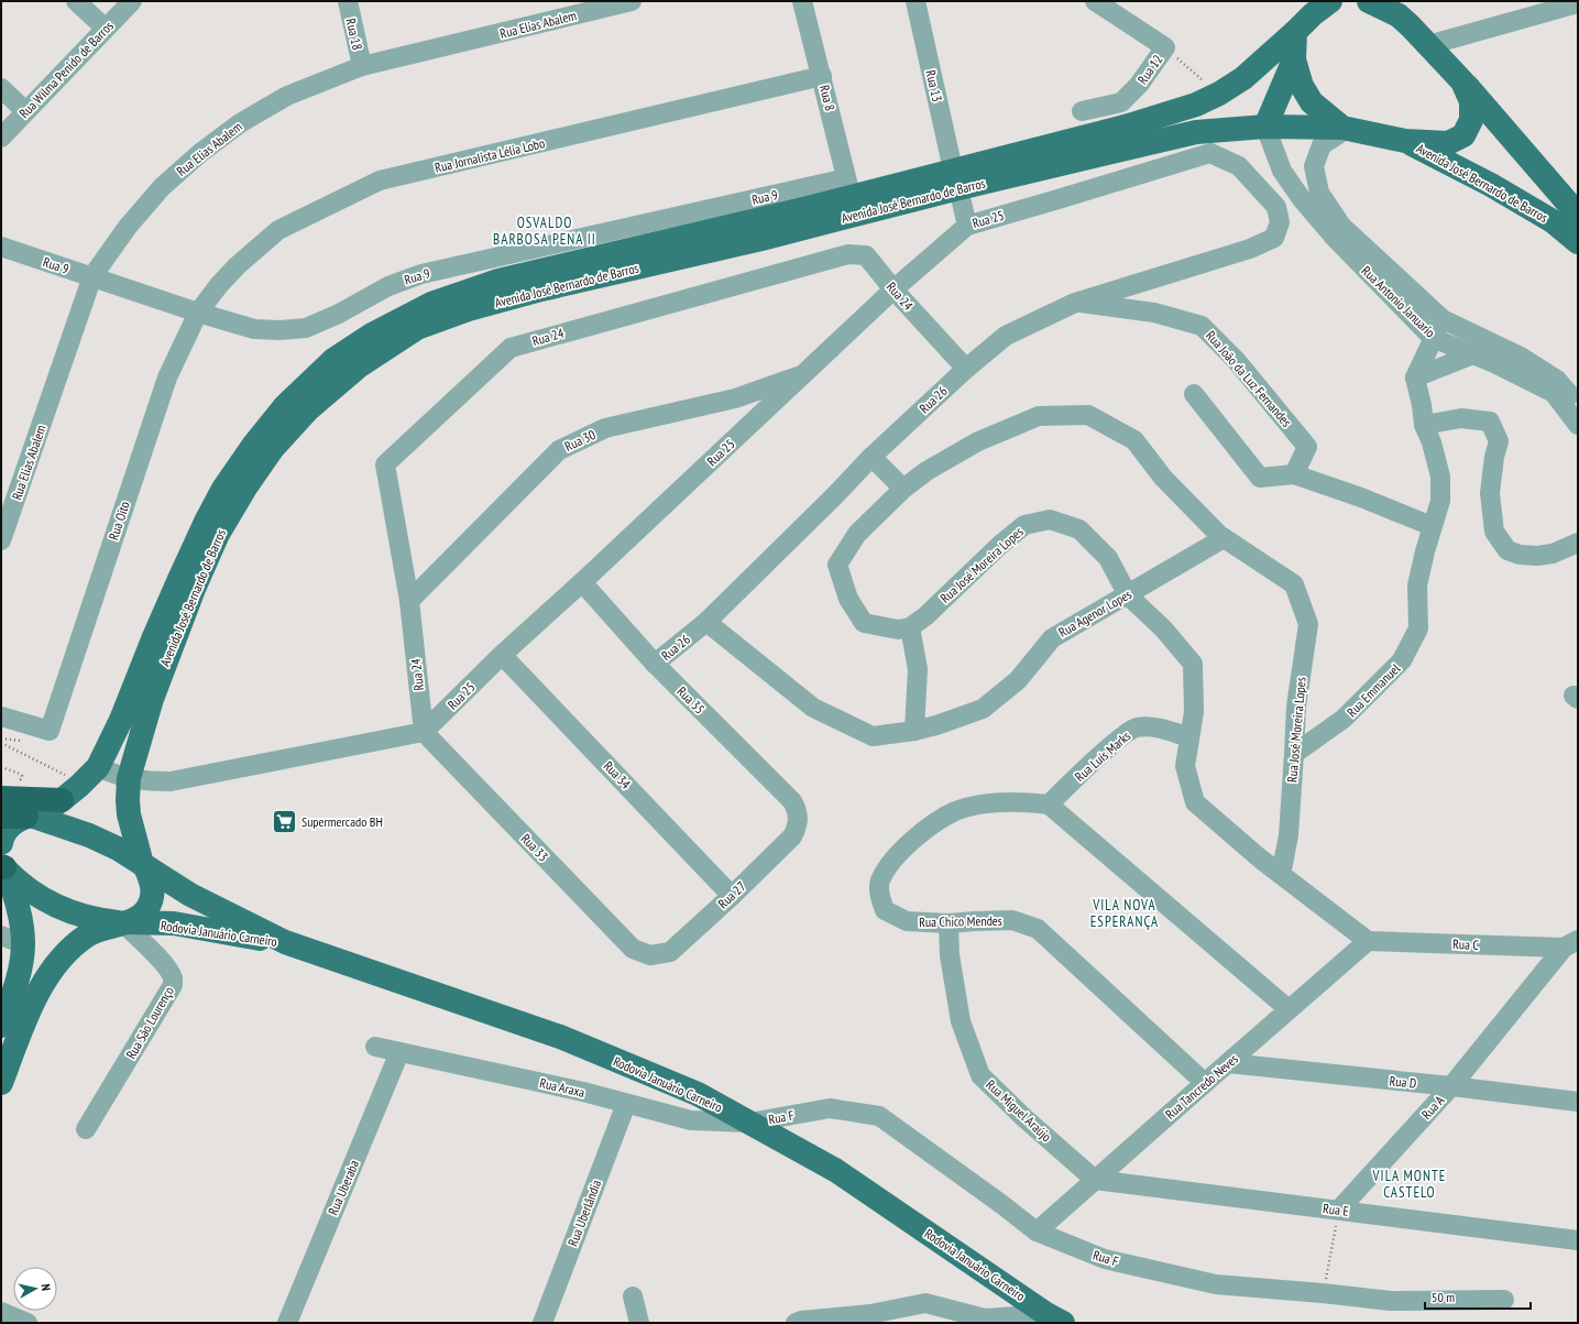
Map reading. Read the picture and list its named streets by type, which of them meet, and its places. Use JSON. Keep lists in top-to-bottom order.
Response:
{
  "streets": {
    "highway": ["Rodovia Januário Carneiro"],
    "main road": ["Avenida José Bernardo de Barros"],
    "street": [
      "Rua Elias Abalem",
      "Rua 18",
      "Rua Wilma Penido de Barros",
      "Rua 12",
      "Rua 13",
      "Rua 8",
      "Rua Jornalista Lélia Lobo",
      "Rua 9",
      "Rua 25",
      "Rua 24",
      "Rua Antonio Januario",
      "Rua João da Luz Fernandes",
      "Rua 26",
      "Rua 30",
      "Rua Oito",
      "Rua José Moreira Lopes",
      "Rua Agenor Lopes",
      "Rua Emmanuel",
      "Rua 35",
      "Rua Luís Marks",
      "Rua 34",
      "Rua 33",
      "Rua 27",
      "Rua Chico Mendes",
      "Rua C",
      "Rua São Lourenço",
      "Rua D",
      "Rua Tancredo Neves",
      "Rua Araxa",
      "Rua A",
      "Rua Miguel Araújo",
      "Rua F",
      "Rua Uberaba",
      "Rua E",
      "Rua Uberlândia"
    ]
  },
  "crossings": [
    ["Rua Elias Abalem", "Rua 18"],
    ["Rua Elias Abalem", "Rua 9"],
    ["Rua 13", "Avenida José Bernardo de Barros"],
    ["Rua 13", "Rua 25"],
    ["Rua 8", "Rua Jornalista Lélia Lobo"],
    ["Rua 8", "Avenida José Bernardo de Barros"],
    ["Rua 8", "Rua 9"],
    ["Rua Jornalista Lélia Lobo", "Rua 9"],
    ["Rua Jornalista Lélia Lobo", "Rua Oito"],
    ["Avenida José Bernardo de Barros", "Rua 9"],
    ["Avenida José Bernardo de Barros", "Rua Antonio Januario"],
    ["Avenida José Bernardo de Barros", "Rodovia Januário Carneiro"],
    ["Rua 9", "Rua Oito"],
    ["Rua 25", "Rua 24"],
    ["Rua 25", "Rua 26"],
    ["Rua 25", "Rua 30"],
    ["Rua 25", "Rua 35"],
    ["Rua 25", "Rua 34"],
    ["Rua 25", "Rua 33"],
    ["Rua 24", "Rua 26"],
    ["Rua 24", "Rua 30"],
    ["Rua 24", "Rua 33"],
    ["Rua João da Luz Fernandes", "Rua 26"],
    ["Rua 26", "Rua Agenor Lopes"],
    ["Rua 26", "Rua 35"],
    ["Rua José Moreira Lopes", "Rua Agenor Lopes"],
    ["Rua José Moreira Lopes", "Rua Emmanuel"],
    ["Rua José Moreira Lopes", "Rua Luís Marks"],
    ["Rua José Moreira Lopes", "Rua C"],
    ["Rua José Moreira Lopes", "Rua Tancredo Neves"],
    ["Rua 35", "Rua 27"],
    ["Rua Luís Marks", "Rua Chico Mendes"],
    ["Rua 34", "Rua 27"],
    ["Rua 33", "Rua 27"],
    ["Rua Chico Mendes", "Rua Tancredo Neves"],
    ["Rua Chico Mendes", "Rua Miguel Araújo"],
    ["Rodovia Januário Carneiro", "Rua São Lourenço"],
    ["Rodovia Januário Carneiro", "Rua Araxa"],
    ["Rodovia Januário Carneiro", "Rua F"],
    ["Rua C", "Rua Tancredo Neves"],
    ["Rua C", "Rua A"],
    ["Rua D", "Rua Tancredo Neves"],
    ["Rua D", "Rua A"],
    ["Rua Tancredo Neves", "Rua Miguel Araújo"],
    ["Rua Tancredo Neves", "Rua F"],
    ["Rua Tancredo Neves", "Rua E"],
    ["Rua Araxa", "Rua F"],
    ["Rua Araxa", "Rua Uberaba"],
    ["Rua Araxa", "Rua Uberlândia"],
    ["Rua A", "Rua E"],
    ["Rua Miguel Araújo", "Rua E"]
  ],
  "districts": ["OSVALDO BARBOSA PENA II", "VILA NOVA ESPERANÇA", "VILA MONTE CASTELO"],
  "places": {
    "supermarket": ["Supermercado BH"]
  },
  "scale_bar": "50 m",
  "north": "right"
}
